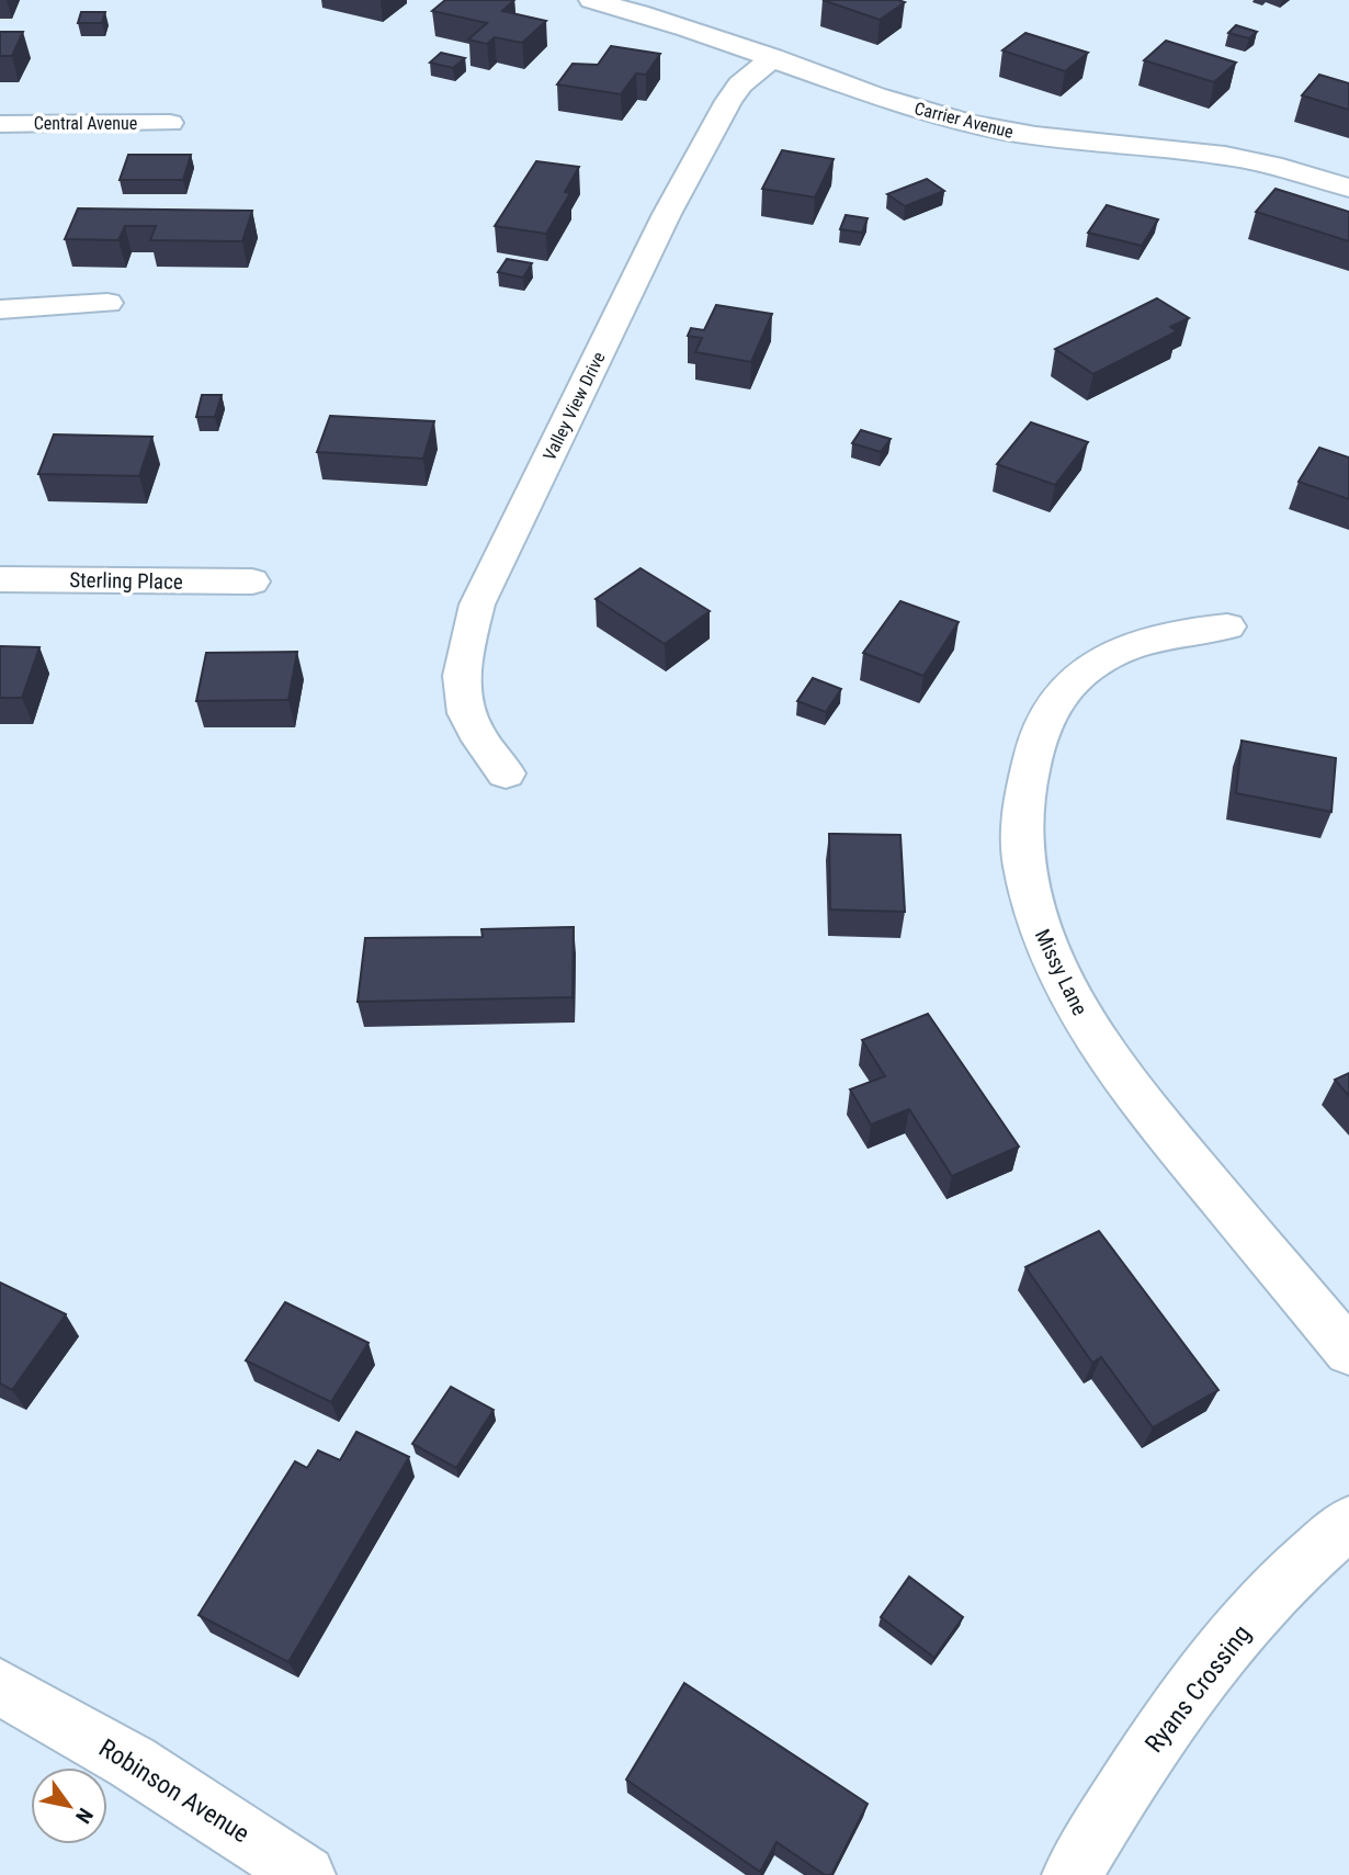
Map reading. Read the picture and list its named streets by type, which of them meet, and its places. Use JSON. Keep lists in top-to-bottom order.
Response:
{
  "streets": {
    "street": [
      "Carrier Avenue",
      "Central Avenue",
      "Valley View Drive",
      "Sterling Place",
      "Missy Lane",
      "Ryans Crossing",
      "Robinson Avenue"
    ]
  },
  "crossings": [
    ["Carrier Avenue", "Valley View Drive"]
  ],
  "north": "bottom right"
}
